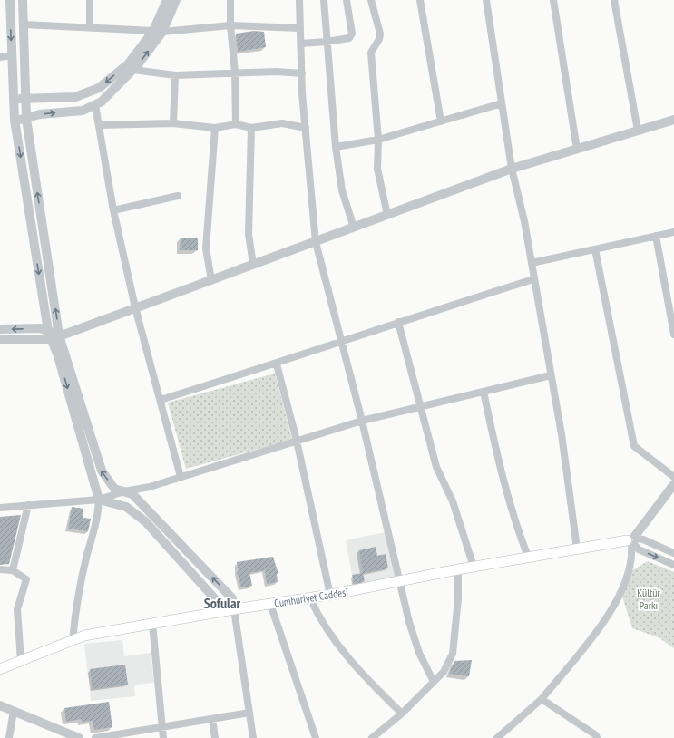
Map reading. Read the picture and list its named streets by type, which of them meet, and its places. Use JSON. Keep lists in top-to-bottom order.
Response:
{
  "streets": {
    "main road": ["Cumhuriyet Caddesi"]
  },
  "districts": ["Sofular"],
  "parks": ["Kültür Parkı"]
}
